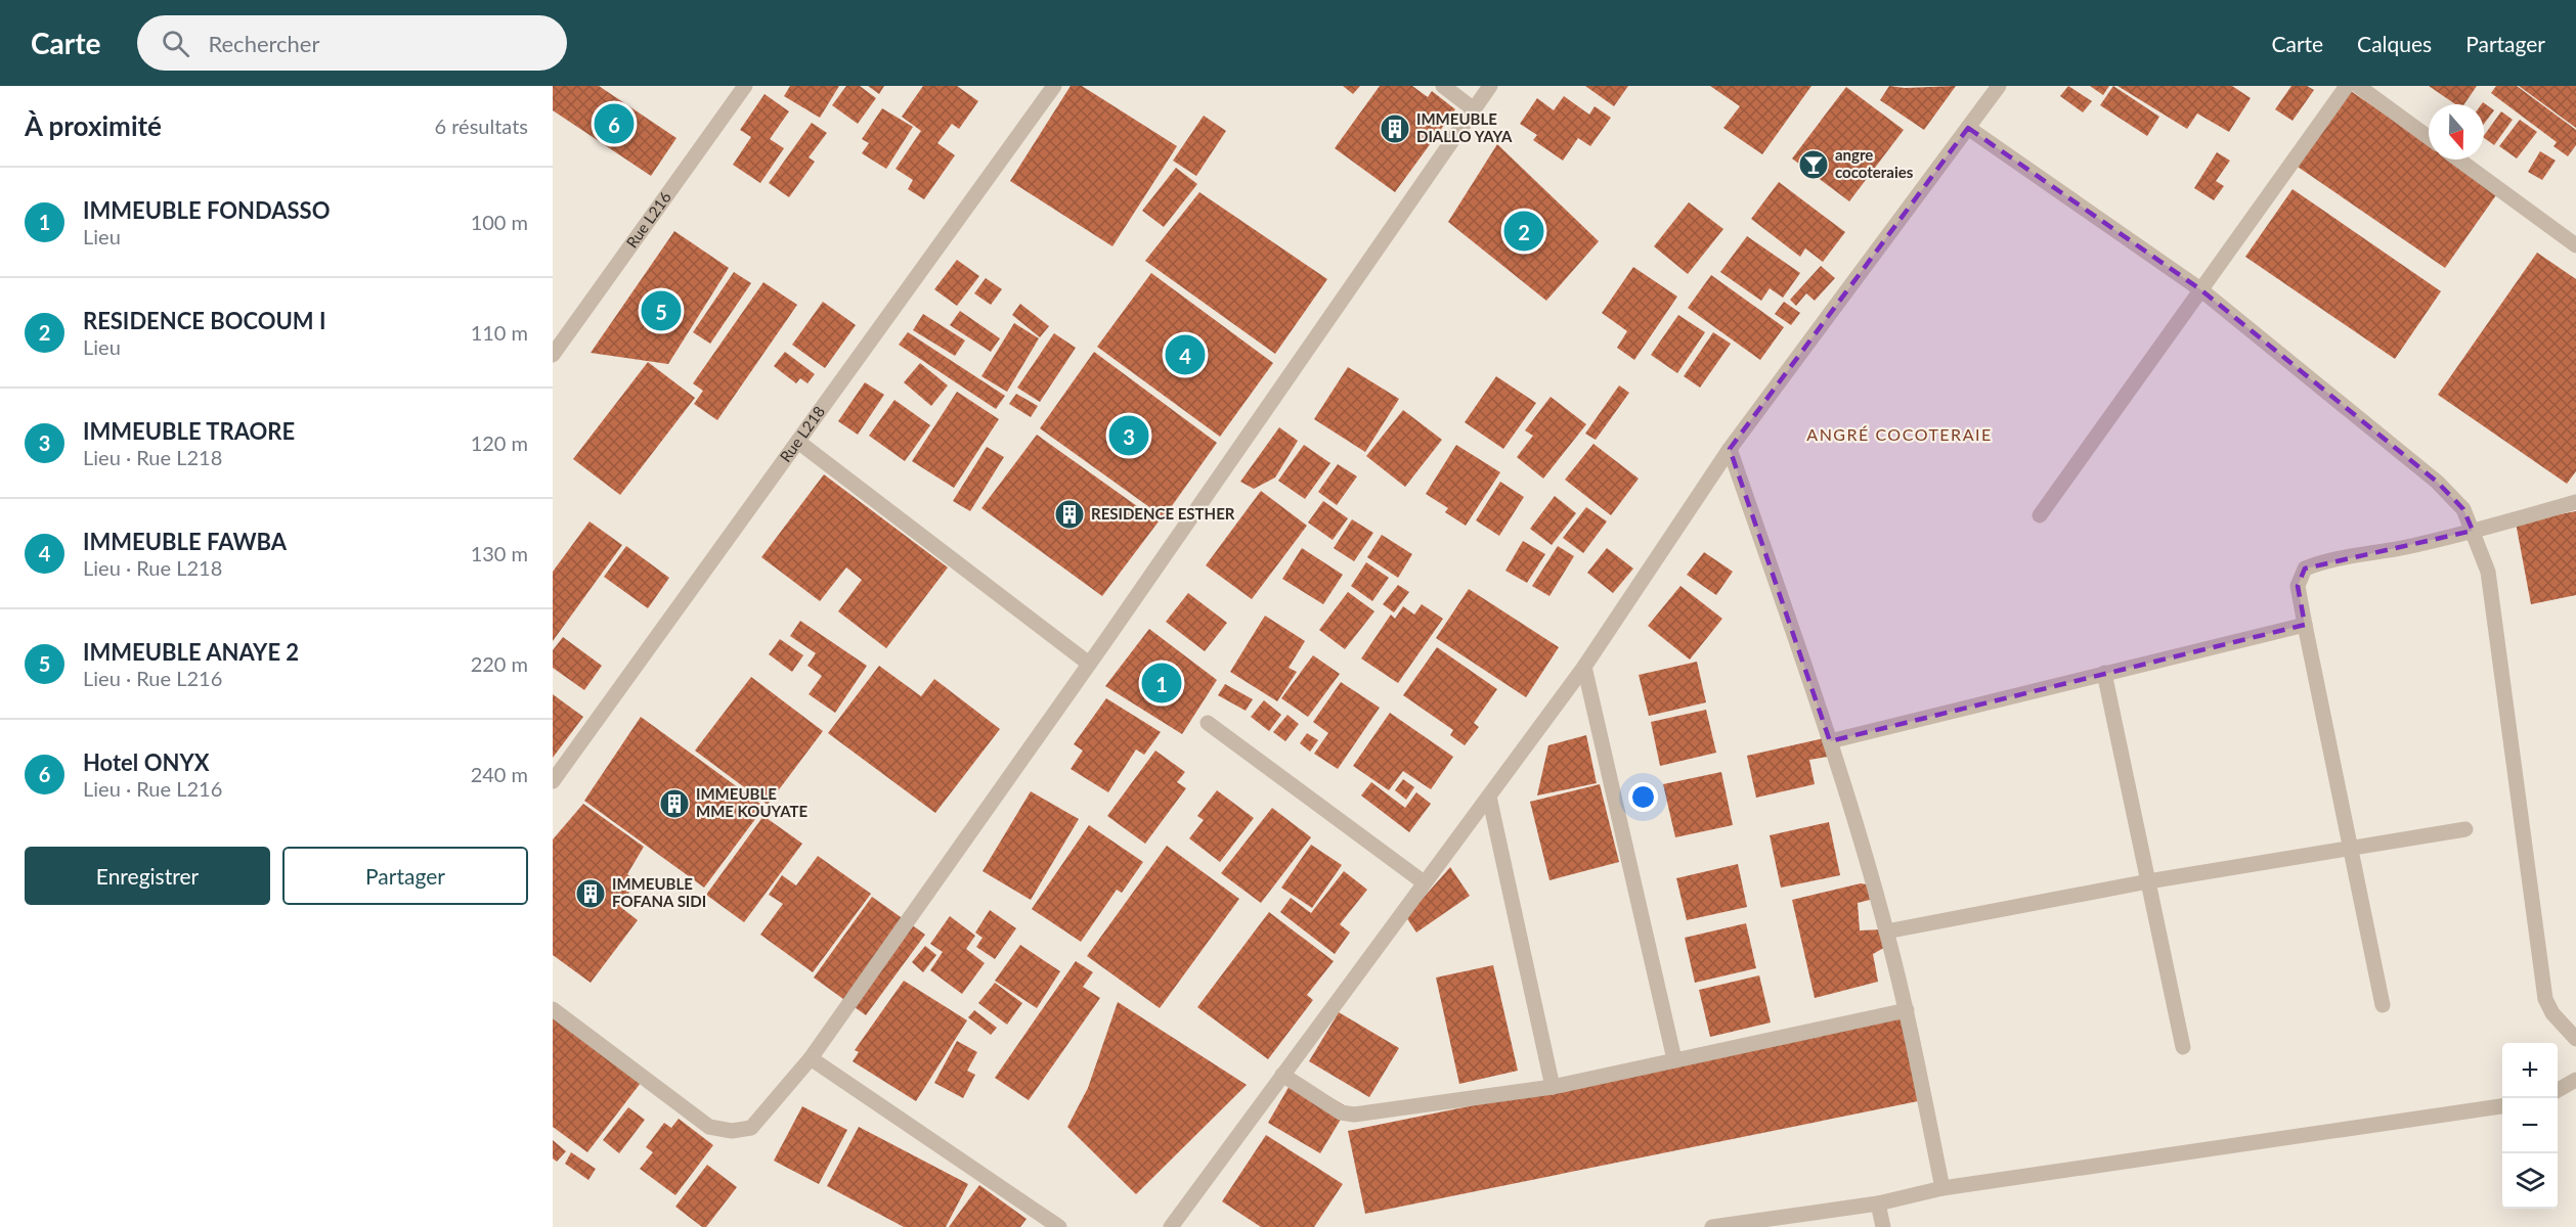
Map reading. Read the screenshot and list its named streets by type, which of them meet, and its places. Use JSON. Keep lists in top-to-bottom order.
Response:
{
  "streets": {
    "street": ["Rue L216", "Rue L218"]
  },
  "districts": ["ANGRÉ COCOTERAIE"],
  "places": {
    "building": [
      "IMMEUBLE DIALLO YAYA",
      "RESIDENCE ESTHER",
      "IMMEUBLE MME KOUYATE",
      "IMMEUBLE FOFANA SIDI"
    ],
    "bar": ["angre cocoteraies"]
  },
  "north": "bottom",
  "page": {
    "header": "Carte",
    "search": "Rechercher",
    "nav": ["Carte", "Calques", "Partager"],
    "heading": ["À proximité", "6 résultats"],
    "pins": [
      "6",
      "2",
      "5",
      "4",
      "3",
      "1"
    ],
    "list": [
      {
        "mark": "1",
        "name": "IMMEUBLE FONDASSO",
        "note": "Lieu",
        "value": "100 m"
      },
      {
        "mark": "2",
        "name": "RESIDENCE BOCOUM I",
        "note": "Lieu",
        "value": "110 m"
      },
      {
        "mark": "3",
        "name": "IMMEUBLE TRAORE",
        "note": "Lieu · Rue L218",
        "value": "120 m"
      },
      {
        "mark": "4",
        "name": "IMMEUBLE FAWBA",
        "note": "Lieu · Rue L218",
        "value": "130 m"
      },
      {
        "mark": "5",
        "name": "IMMEUBLE ANAYE 2",
        "note": "Lieu · Rue L216",
        "value": "220 m"
      },
      {
        "mark": "6",
        "name": "Hotel ONYX",
        "note": "Lieu · Rue L216",
        "value": "240 m"
      }
    ],
    "buttons": ["Enregistrer", "Partager"],
    "map_buttons": ["+", "−"]
  }
}
